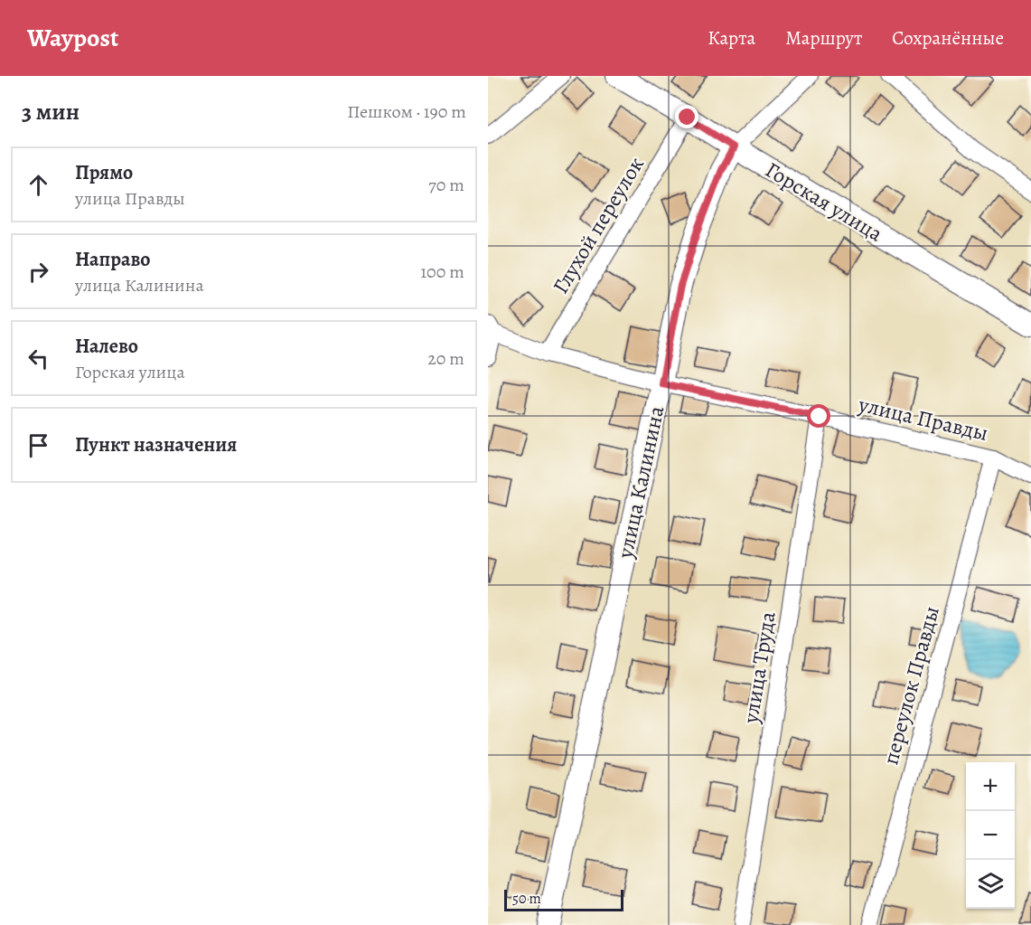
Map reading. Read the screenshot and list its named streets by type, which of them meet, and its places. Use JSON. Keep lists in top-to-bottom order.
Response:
{
  "streets": {
    "main road": ["Горская улица", "улица Калинина"],
    "street": [
      "Глухой переулок",
      "улица Правды",
      "улица Труда",
      "переулок Правды"
    ]
  },
  "crossings": [
    ["Горская улица", "Глухой переулок"],
    ["Горская улица", "улица Калинина"],
    ["Глухой переулок", "улица Правды"],
    ["улица Правды", "улица Калинина"],
    ["улица Правды", "улица Труда"],
    ["улица Правды", "переулок Правды"]
  ],
  "scale_bar": "50 m",
  "page": {
    "header": "Waypost",
    "nav": ["Карта", "Маршрут", "Сохранённые"],
    "heading": ["3 мин", "Пешком · 190 m"],
    "list": [
      ["Прямо", "улица Правды", "70 m"],
      ["Направо", "улица Калинина", "100 m"],
      ["Налево", "Горская улица", "20 m"],
      "Пункт назначения"
    ],
    "map_buttons": ["+", "−"],
    "scale": "50 m"
  }
}
